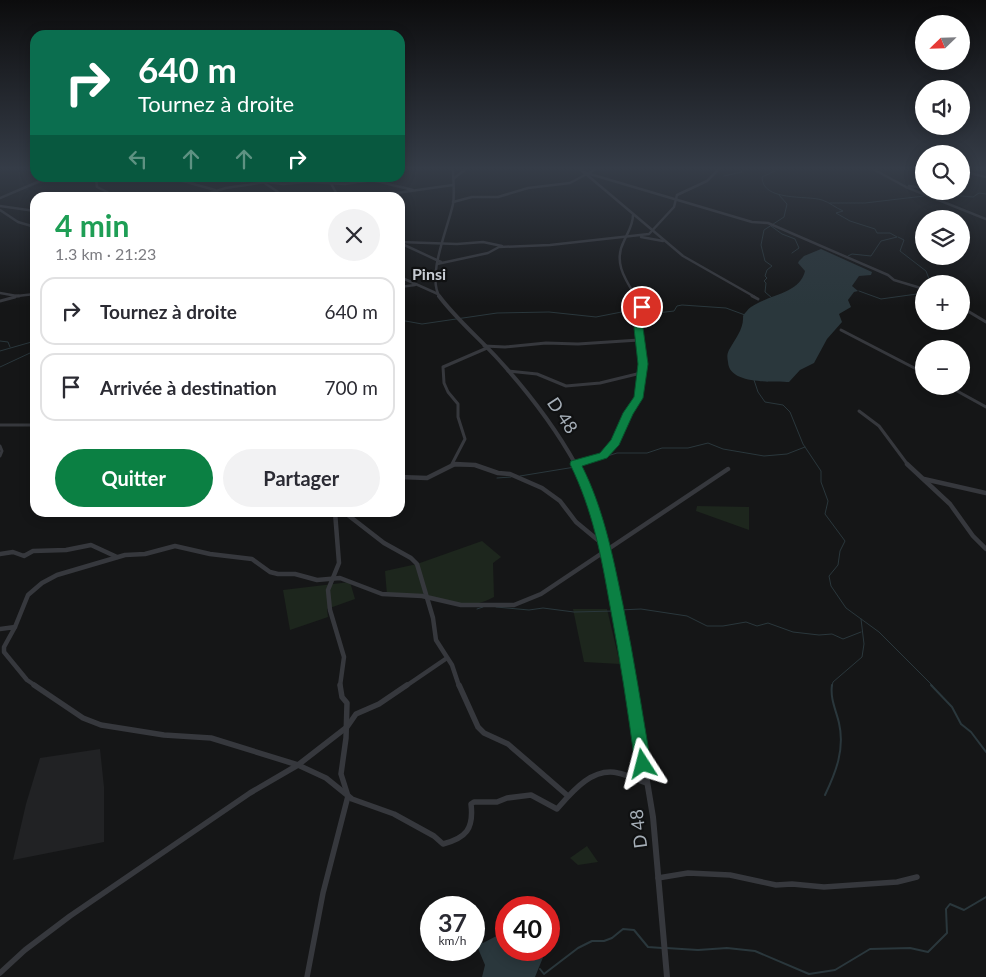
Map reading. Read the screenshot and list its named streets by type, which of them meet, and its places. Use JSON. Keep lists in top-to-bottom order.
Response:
{
  "streets": {
    "street": ["D 48"]
  },
  "districts": ["Pinsi"],
  "north": "bottom left",
  "page": {
    "map_buttons": ["+", "−"],
    "turn": ["640 m", "Tournez à droite"],
    "heading": ["4 min", "1.3 km · 21:23"],
    "list": [
      {
        "name": "Tournez à droite",
        "value": "640 m"
      },
      {
        "name": "Arrivée à destination",
        "value": "700 m"
      }
    ],
    "buttons": ["Quitter", "Partager"],
    "speed": "37 km/h",
    "limit": "40"
  }
}
